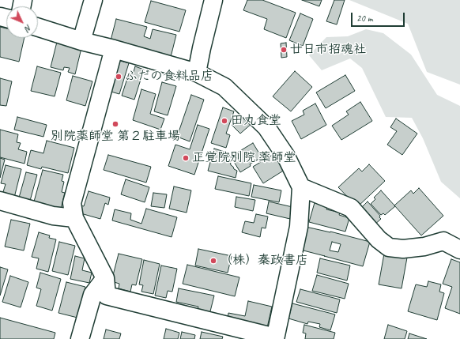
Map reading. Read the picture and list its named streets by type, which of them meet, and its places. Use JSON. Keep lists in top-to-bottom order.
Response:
{
  "places": [
    "廿日市招魂社",
    "ふだの食料品店",
    "田丸食堂",
    "別院薬師堂 第２駐車場",
    "正覚院別院 薬師堂",
    "（株）秦政書店"
  ],
  "scale_bar": "20 m",
  "north": "bottom right"
}
